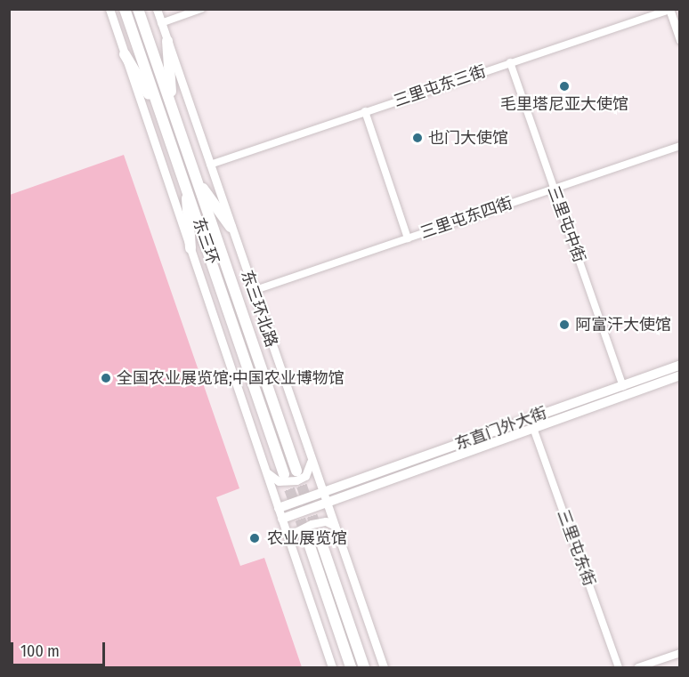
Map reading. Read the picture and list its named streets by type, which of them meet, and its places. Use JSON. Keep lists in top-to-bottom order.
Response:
{
  "streets": {
    "highway": ["东三环"],
    "main road": ["东直门外大街"],
    "street": [
      "三里屯东三街",
      "三里屯东四街",
      "三里屯中街",
      "东三环北路",
      "三里屯东街"
    ]
  },
  "crossings": [
    ["三里屯东三街", "三里屯中街"],
    ["三里屯东三街", "东三环北路"],
    ["三里屯东四街", "三里屯中街"],
    ["三里屯东四街", "东三环北路"],
    ["三里屯中街", "东直门外大街"],
    ["东三环北路", "东直门外大街"],
    ["东直门外大街", "三里屯东街"]
  ],
  "places": [
    "毛里塔尼亚大使馆",
    "也门大使馆",
    "阿富汗大使馆",
    "全国农业展览馆;中国农业博物馆",
    "农业展览馆"
  ],
  "scale_bar": "100 m"
}
